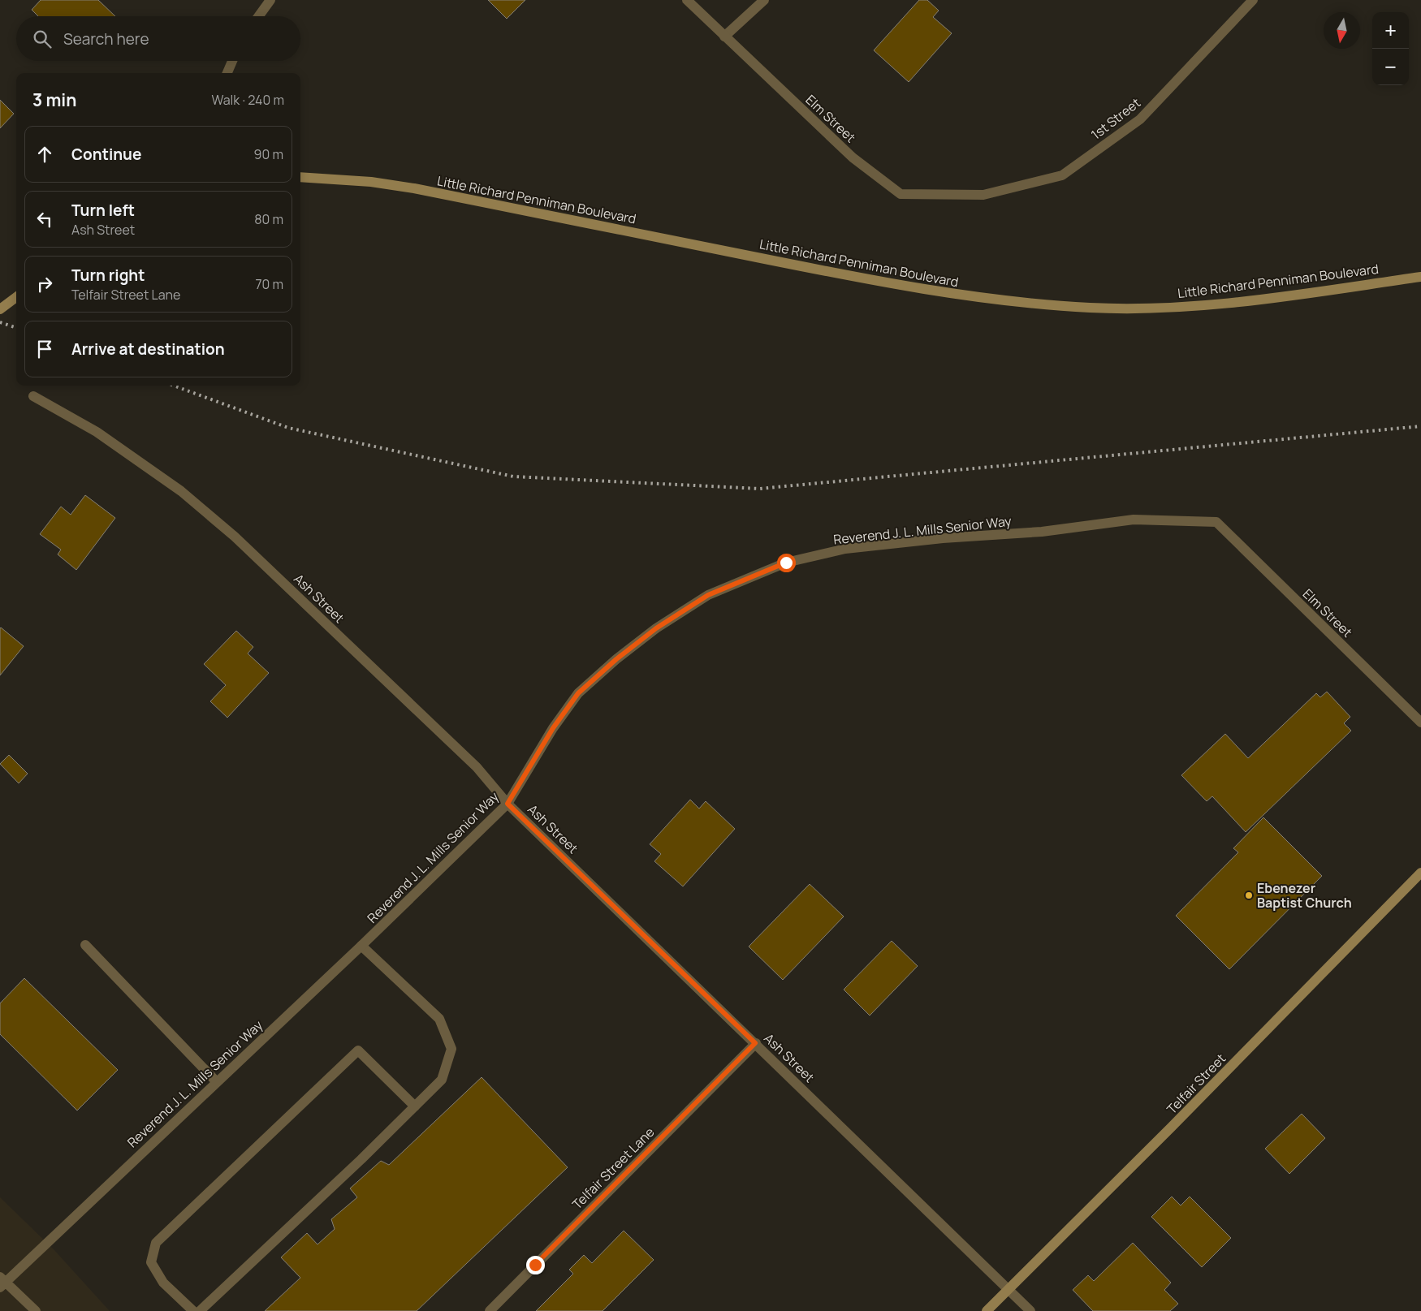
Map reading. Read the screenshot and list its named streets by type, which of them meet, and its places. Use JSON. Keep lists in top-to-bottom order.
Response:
{
  "streets": {
    "street": [
      "Elm Street",
      "1st Street",
      "Little Richard Penniman Boulevard",
      "Reverend J. L. Mills Senior Way",
      "Ash Street",
      "Telfair Street",
      "Telfair Street Lane"
    ]
  },
  "crossings": [
    ["Elm Street", "1st Street"],
    ["Elm Street", "Reverend J. L. Mills Senior Way"],
    ["Reverend J. L. Mills Senior Way", "Ash Street"],
    ["Ash Street", "Telfair Street"],
    ["Ash Street", "Telfair Street Lane"]
  ],
  "places": ["Ebenezer Baptist Church"],
  "north": "bottom",
  "page": {
    "map_buttons": ["+", "−"],
    "search": "Search here",
    "heading": ["3 min", "Walk · 240 m"],
    "list": [
      ["Continue", "90 m"],
      ["Turn left", "Ash Street", "80 m"],
      ["Turn right", "Telfair Street Lane", "70 m"],
      "Arrive at destination"
    ]
  }
}
